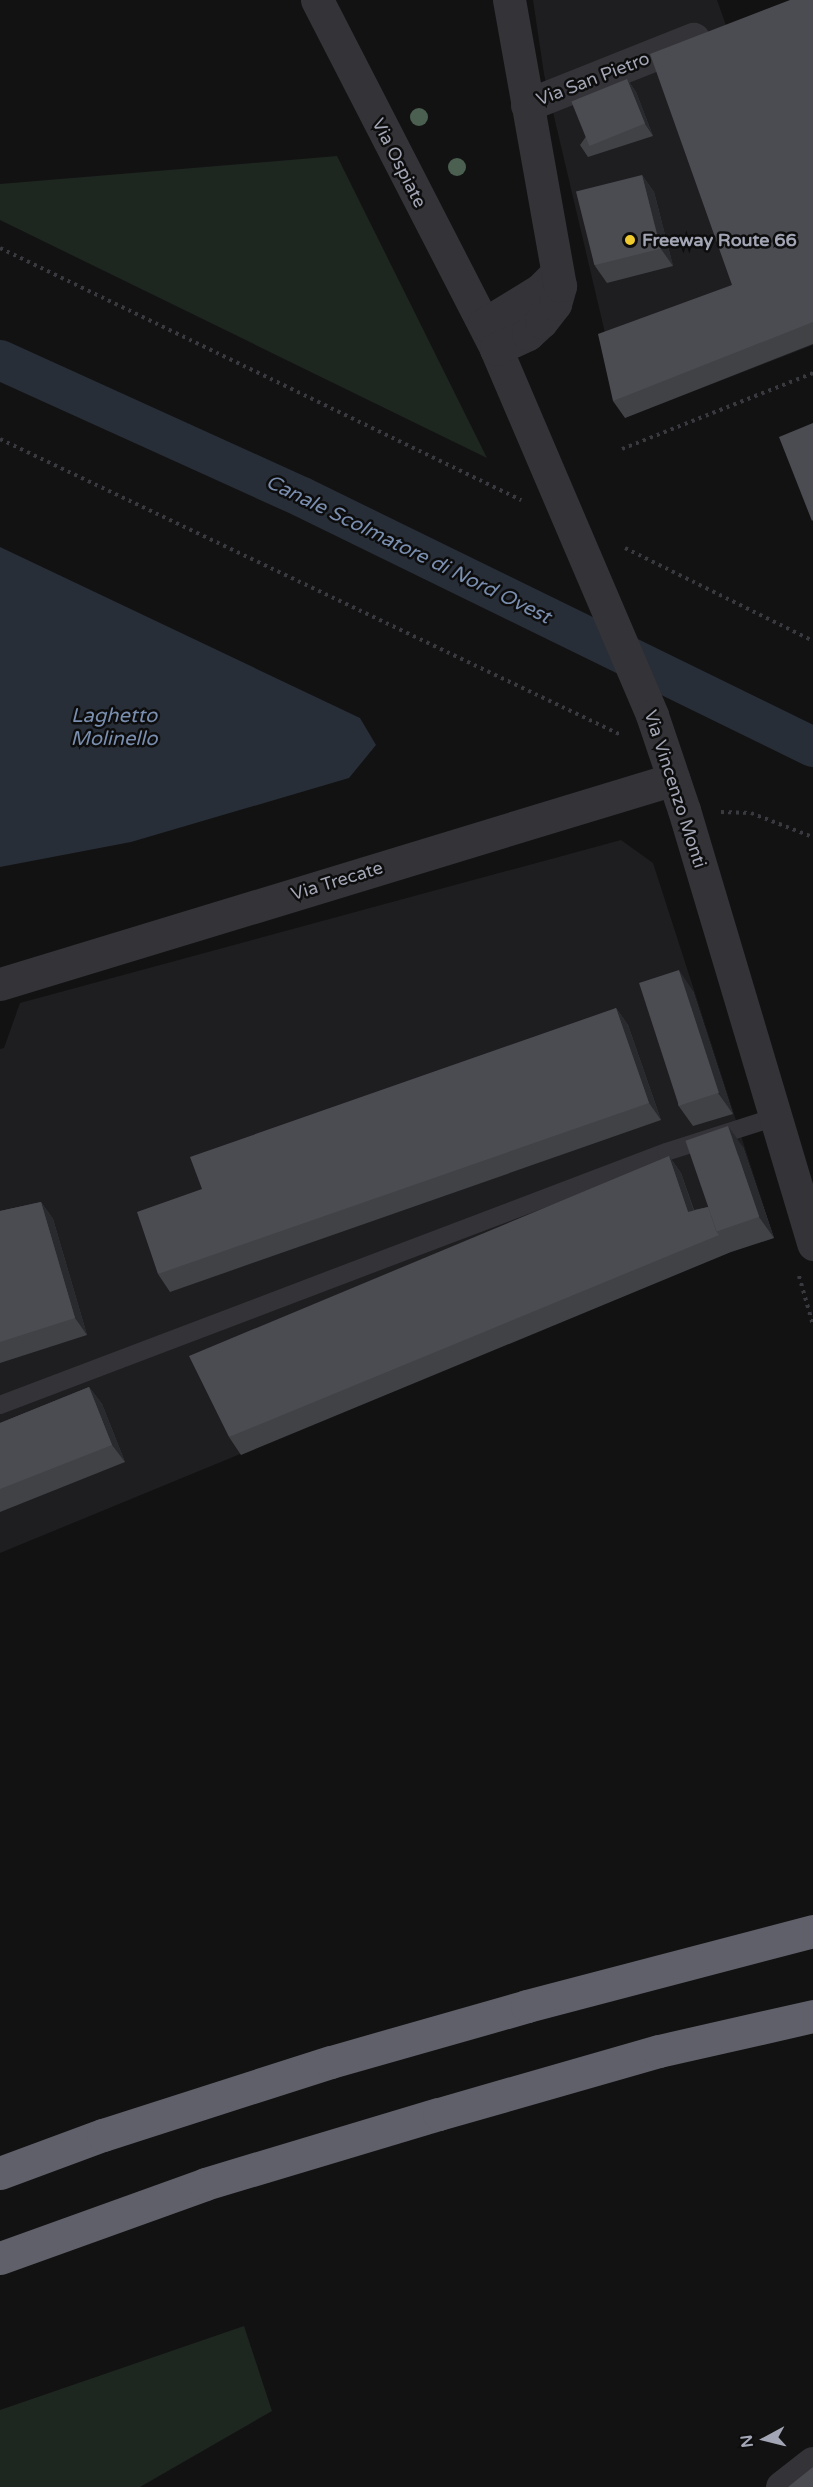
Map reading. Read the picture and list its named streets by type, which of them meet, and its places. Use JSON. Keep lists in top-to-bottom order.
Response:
{
  "streets": {
    "street": [
      "Via San Pietro",
      "Via Ospiate",
      "Via Vincenzo Monti",
      "Via Trecate"
    ]
  },
  "crossings": [
    ["Via Ospiate", "Via Vincenzo Monti"],
    ["Via Vincenzo Monti", "Via Trecate"]
  ],
  "water": ["Canale Scolmatore di Nord Ovest", "Laghetto Molinello"],
  "places": ["Freeway Route 66"],
  "north": "left"
}
